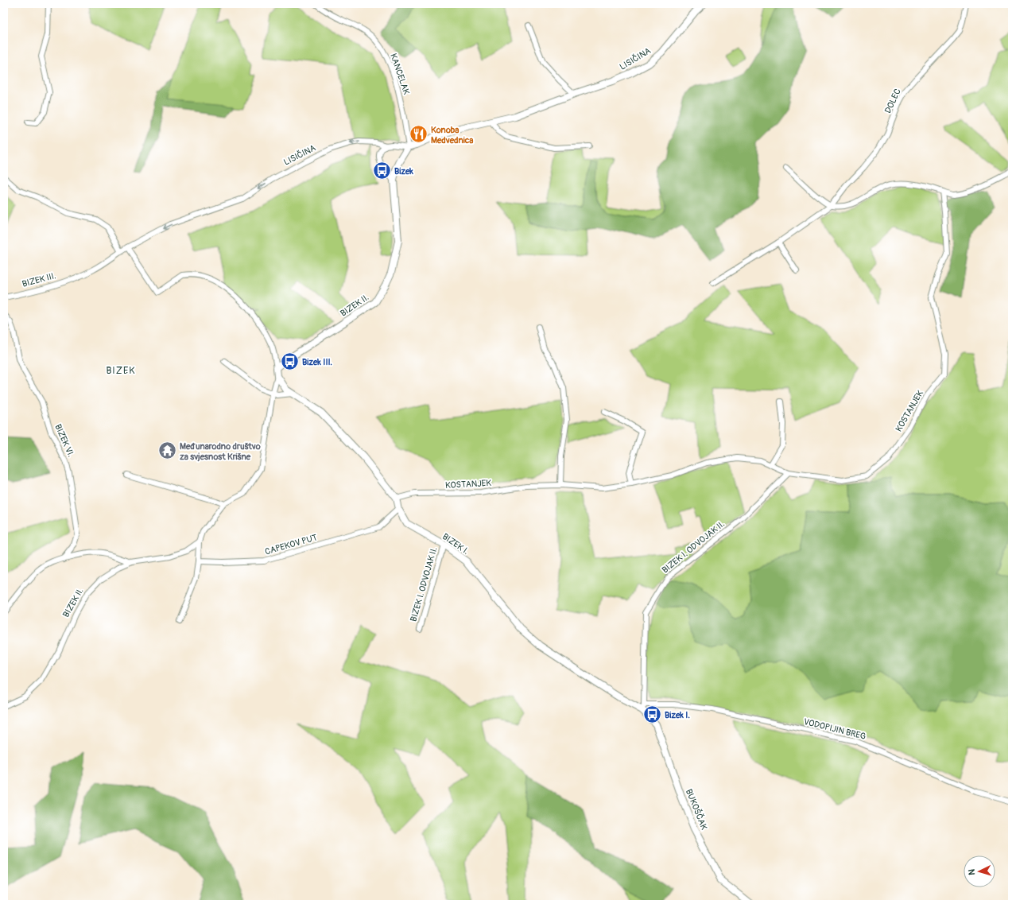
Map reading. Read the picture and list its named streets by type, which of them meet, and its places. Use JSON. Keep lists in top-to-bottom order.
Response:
{
  "streets": {
    "street": [
      "LISIČINA",
      "KANCELAK",
      "DOLEC",
      "BIZEK III.",
      "BIZEK II.",
      "KOSTANJEK",
      "BIZEK VI.",
      "BIZEK I.",
      "CAPEKOV PUT",
      "BIZEK I. ODVOJAK II.",
      "VODOPIJIN BREG",
      "BUKOŠČAK"
    ]
  },
  "crossings": [
    ["LISIČINA", "KANCELAK"],
    ["LISIČINA", "BIZEK III."],
    ["LISIČINA", "BIZEK II."],
    ["KANCELAK", "BIZEK II."],
    ["KOSTANJEK", "BIZEK I."],
    ["KOSTANJEK", "BIZEK I. ODVOJAK II."],
    ["BIZEK I.", "CAPEKOV PUT"],
    ["BIZEK I.", "BIZEK I. ODVOJAK II."],
    ["BIZEK I.", "VODOPIJIN BREG"],
    ["BIZEK I.", "BUKOŠČAK"],
    ["BIZEK I. ODVOJAK II.", "VODOPIJIN BREG"],
    ["BIZEK I. ODVOJAK II.", "BUKOŠČAK"],
    ["VODOPIJIN BREG", "BUKOŠČAK"]
  ],
  "one_way": ["LISIČINA"],
  "districts": ["BIZEK"],
  "places": {
    "restaurant": ["Konoba Medvednica"],
    "bus stop": ["Bizek", "Bizek III.", "Bizek I."],
    "temple": ["Međunarodno društvo za svjesnost Krišne"]
  },
  "north": "left"
}
